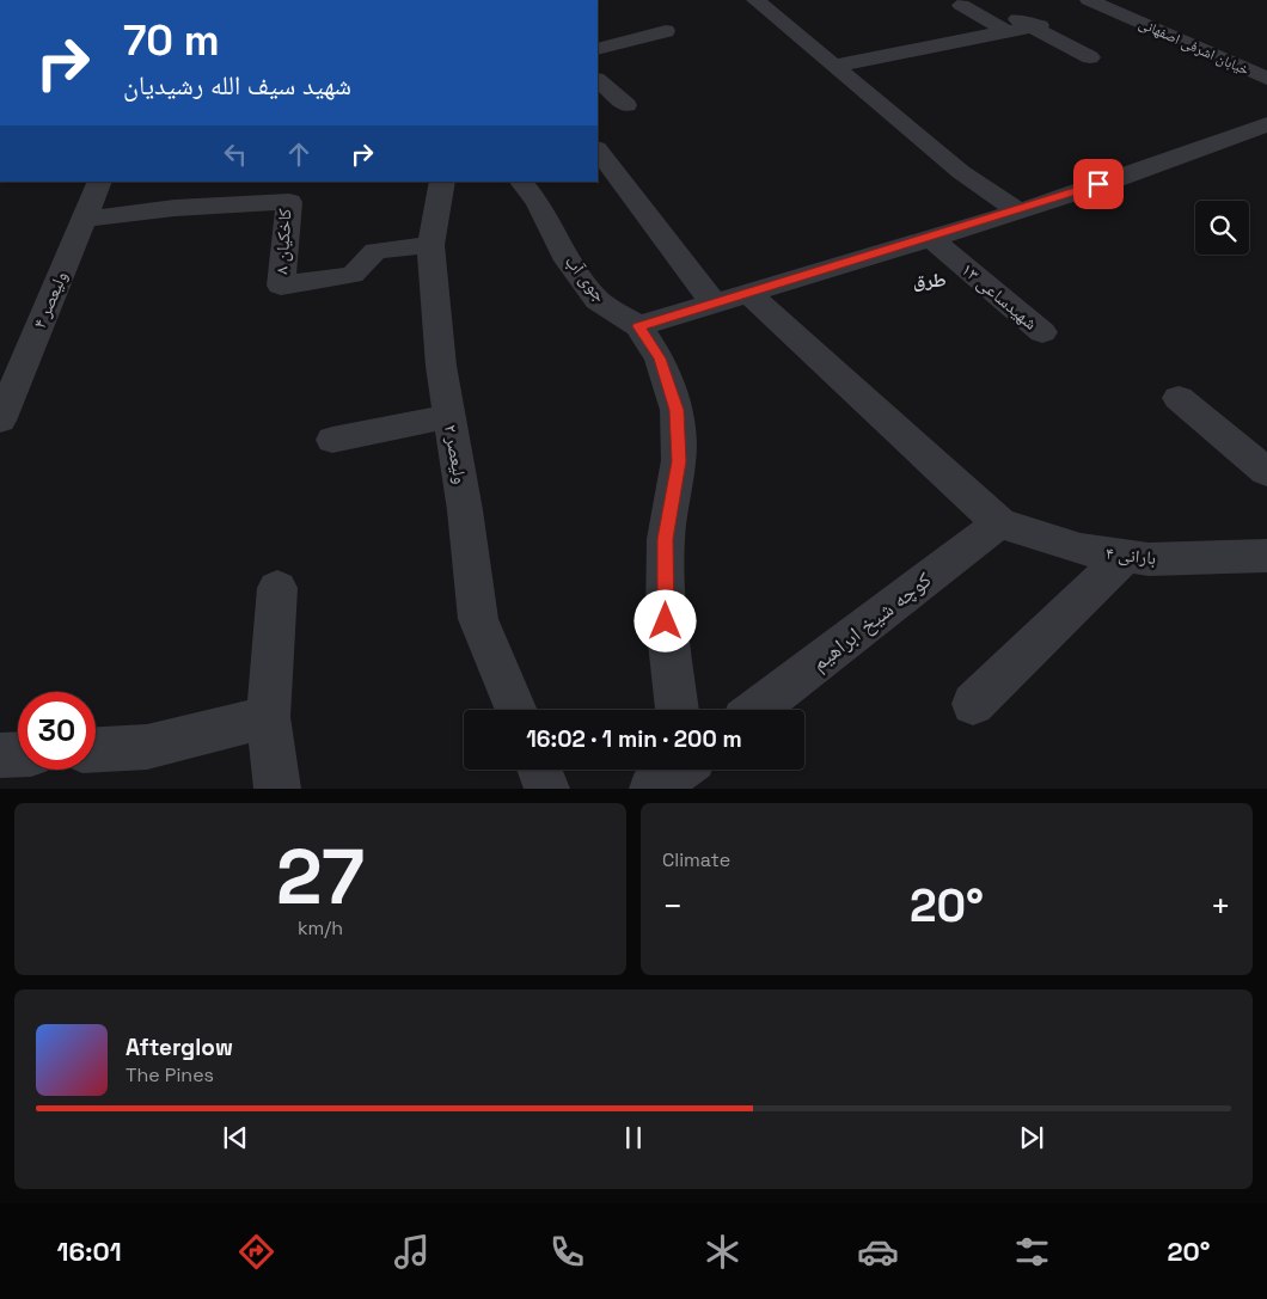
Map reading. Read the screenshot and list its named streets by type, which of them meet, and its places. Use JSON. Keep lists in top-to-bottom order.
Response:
{
  "streets": {
    "street": [
      "خیابان اشرفی اصفهانی",
      "کاخکیان ۸",
      "جوی آب",
      "شهیدساعی ۱۳",
      "ولیعصر ۴",
      "ولیعصر ۲",
      "بارانی ۴",
      "کوچه شیخ ابراهیم"
    ]
  },
  "crossings": [
    ["کاخکیان ۸", "ولیعصر ۴"],
    ["کاخکیان ۸", "ولیعصر ۲"],
    ["بارانی ۴", "کوچه شیخ ابراهیم"]
  ],
  "districts": ["طرق"],
  "page": {
    "turn": ["70 m", "شهید سیف الله رشیدیان"],
    "limit": "30",
    "trip": "16:02 · 1 min · 200 m",
    "tile": [
      ["27", "km/h"],
      "Climate"
    ],
    "heat": ["−", "20°", "+"],
    "song": ["Afterglow", "The Pines"],
    "tabs": ["16:01", "20°"]
  }
}
